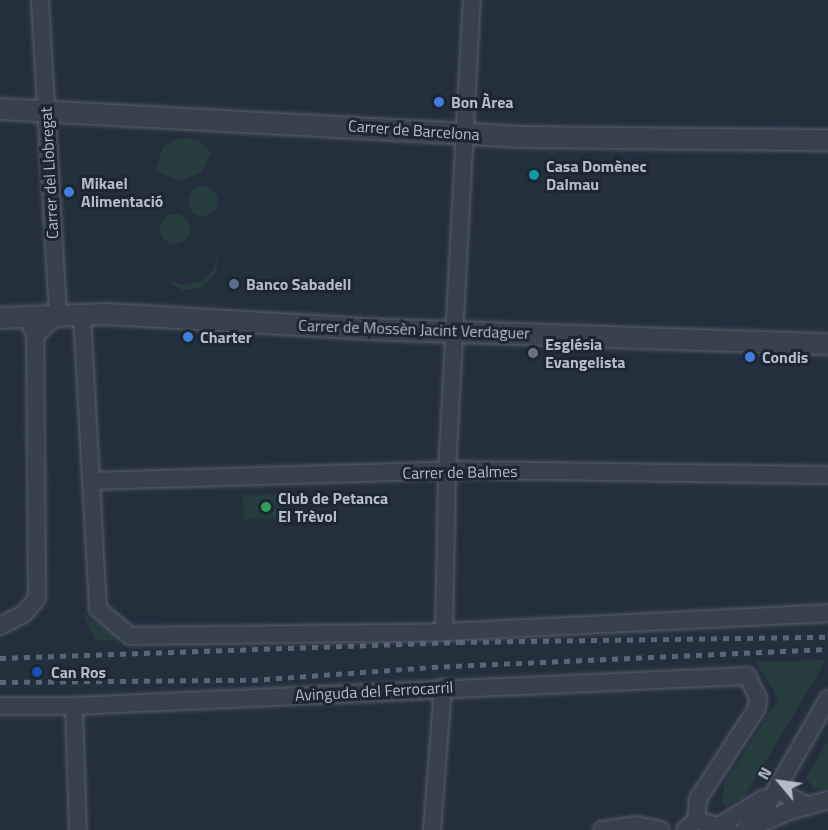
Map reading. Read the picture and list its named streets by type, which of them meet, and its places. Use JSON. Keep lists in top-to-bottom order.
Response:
{
  "streets": {
    "street": [
      "Carrer de Barcelona",
      "Carrer del Llobregat",
      "Carrer de Mossèn Jacint Verdaguer",
      "Carrer de Balmes",
      "Avinguda del Ferrocarril"
    ]
  },
  "crossings": [
    ["Carrer de Barcelona", "Carrer del Llobregat"],
    ["Carrer del Llobregat", "Carrer de Mossèn Jacint Verdaguer"]
  ],
  "places": [
    "Bon Àrea",
    "Casa Domènec Dalmau",
    "Mikael Alimentació",
    "Banco Sabadell",
    "Charter",
    "Església Evangelista",
    "Condis",
    "Club de Petanca El Trèvol",
    "Can Ros"
  ],
  "north": "top left"
}
